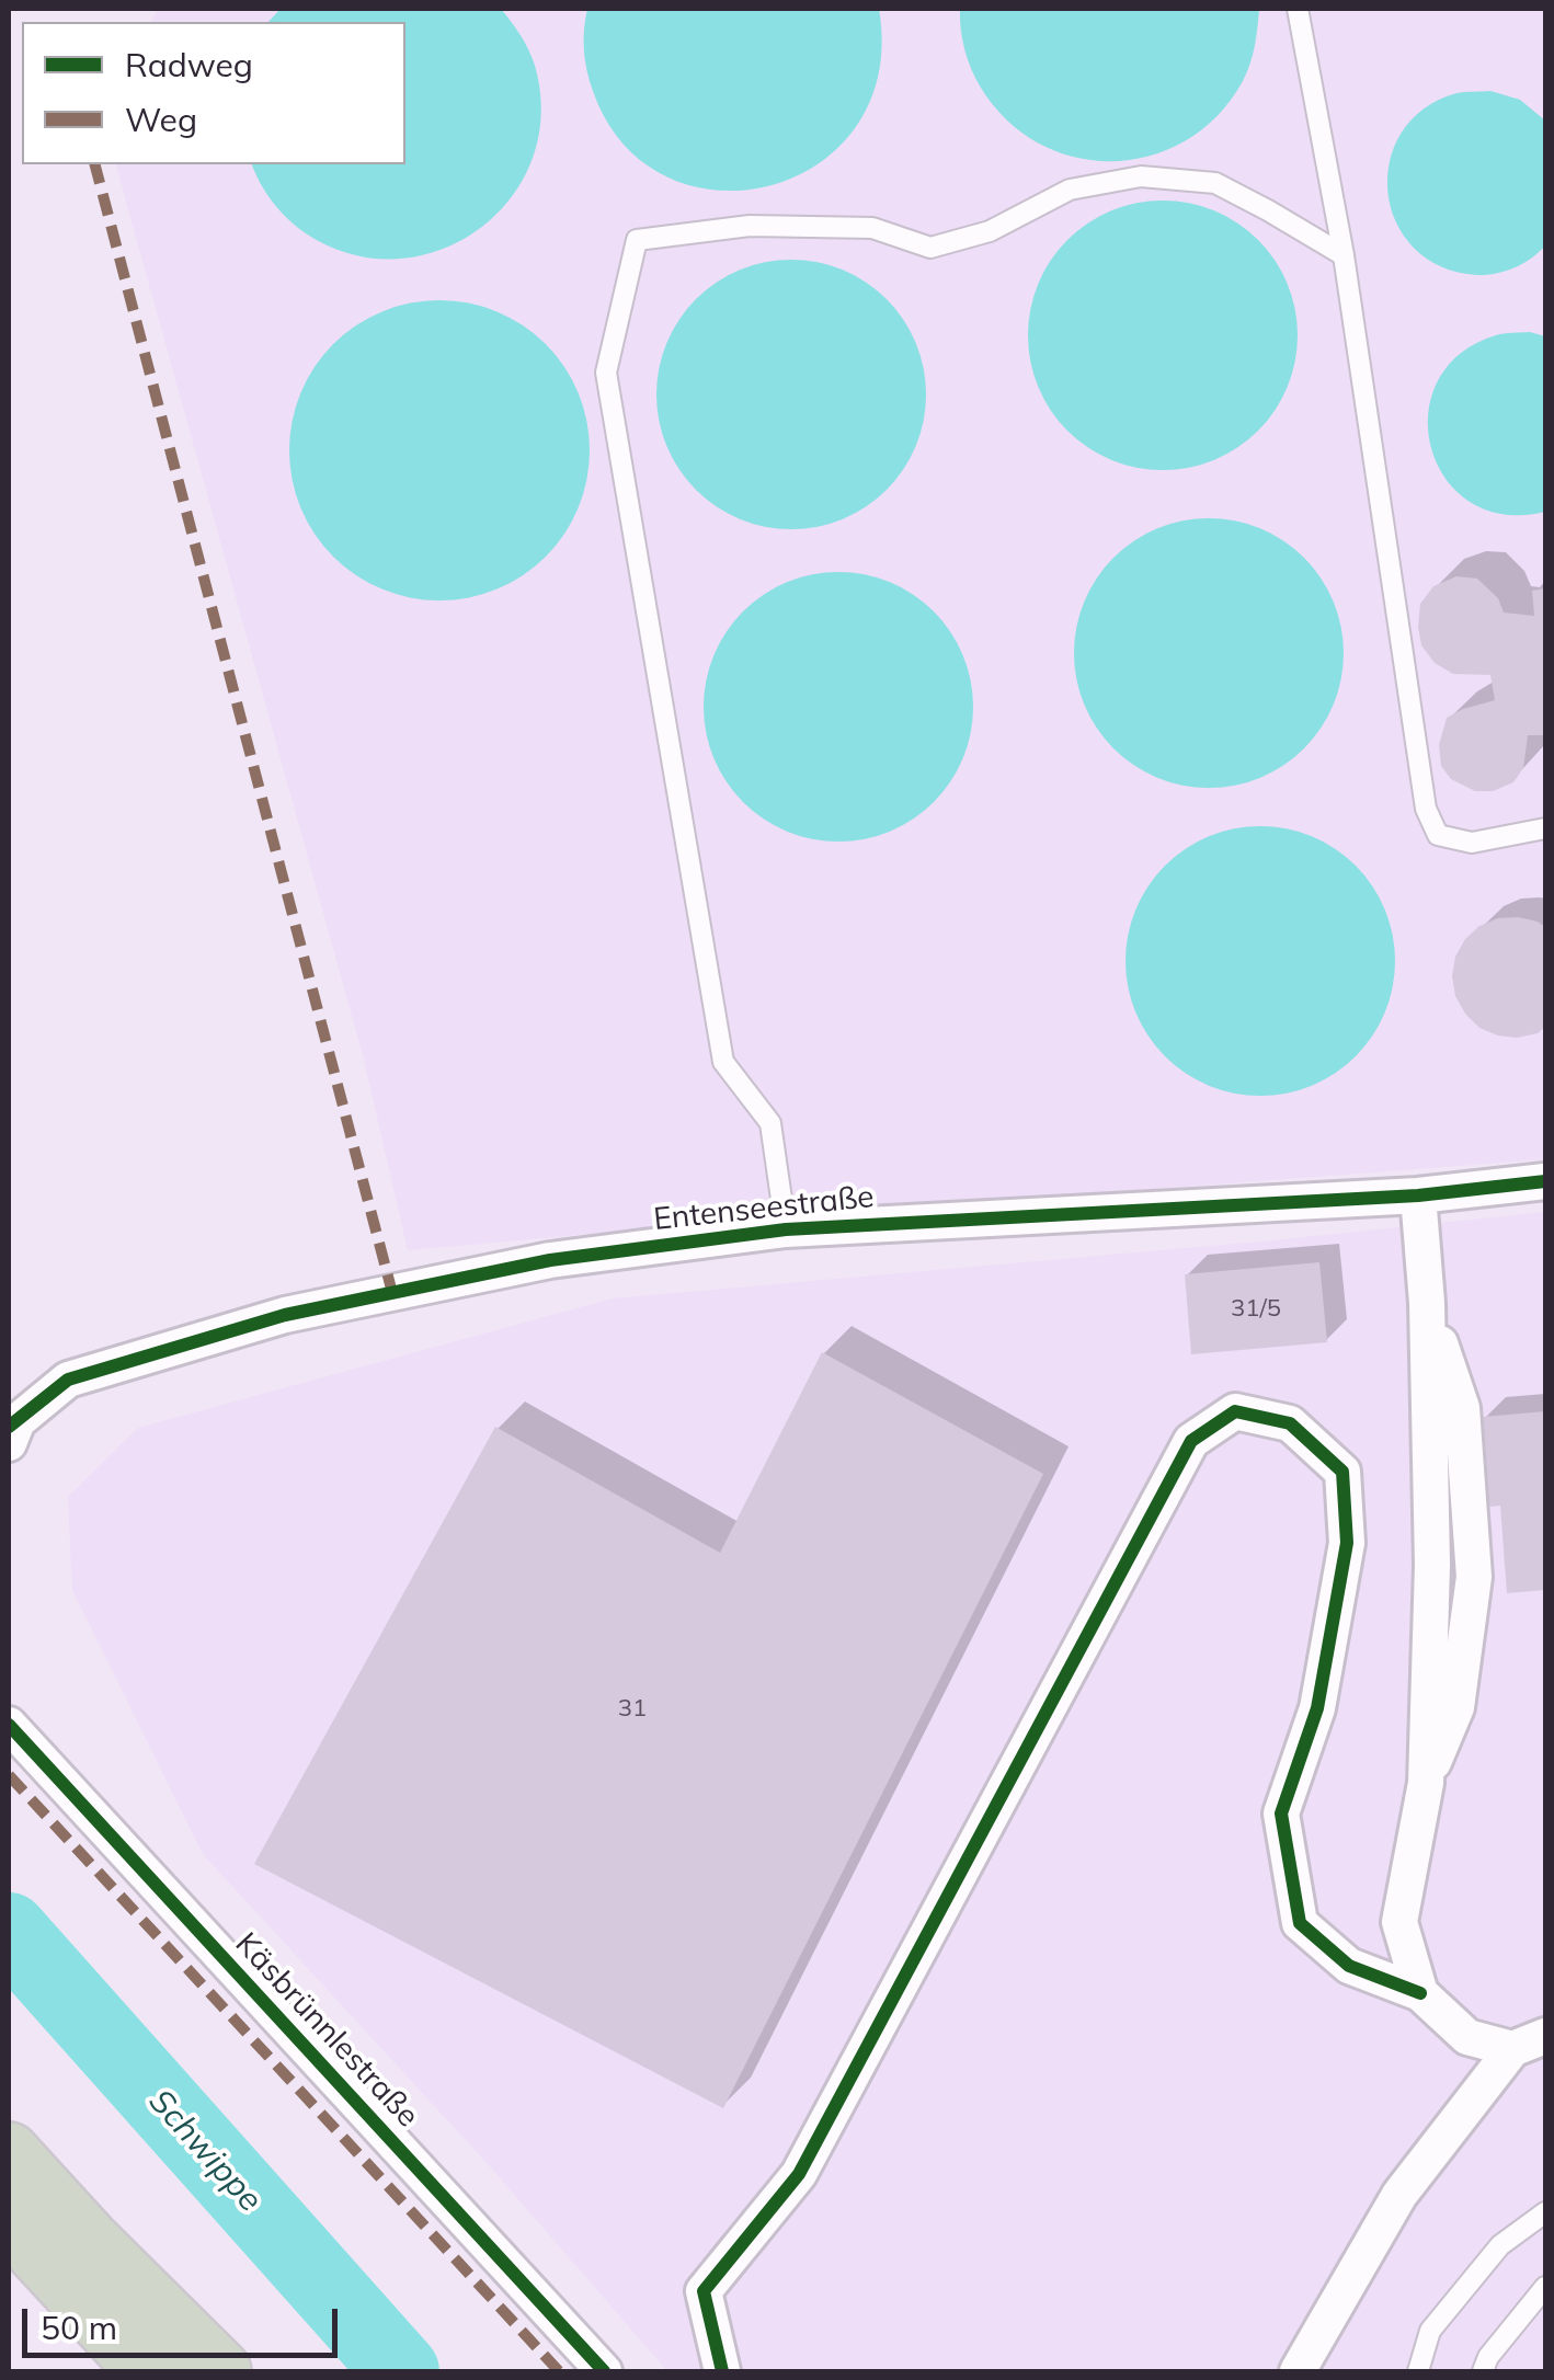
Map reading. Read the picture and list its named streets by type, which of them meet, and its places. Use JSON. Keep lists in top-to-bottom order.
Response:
{
  "streets": {
    "street": ["Entenseestraße", "Käsbrünnlestraße"]
  },
  "water": ["Schwippe"],
  "house_numbers": ["31/5", "31"],
  "legend": ["Radweg", "Weg"],
  "scale_bar": "50 m"
}
